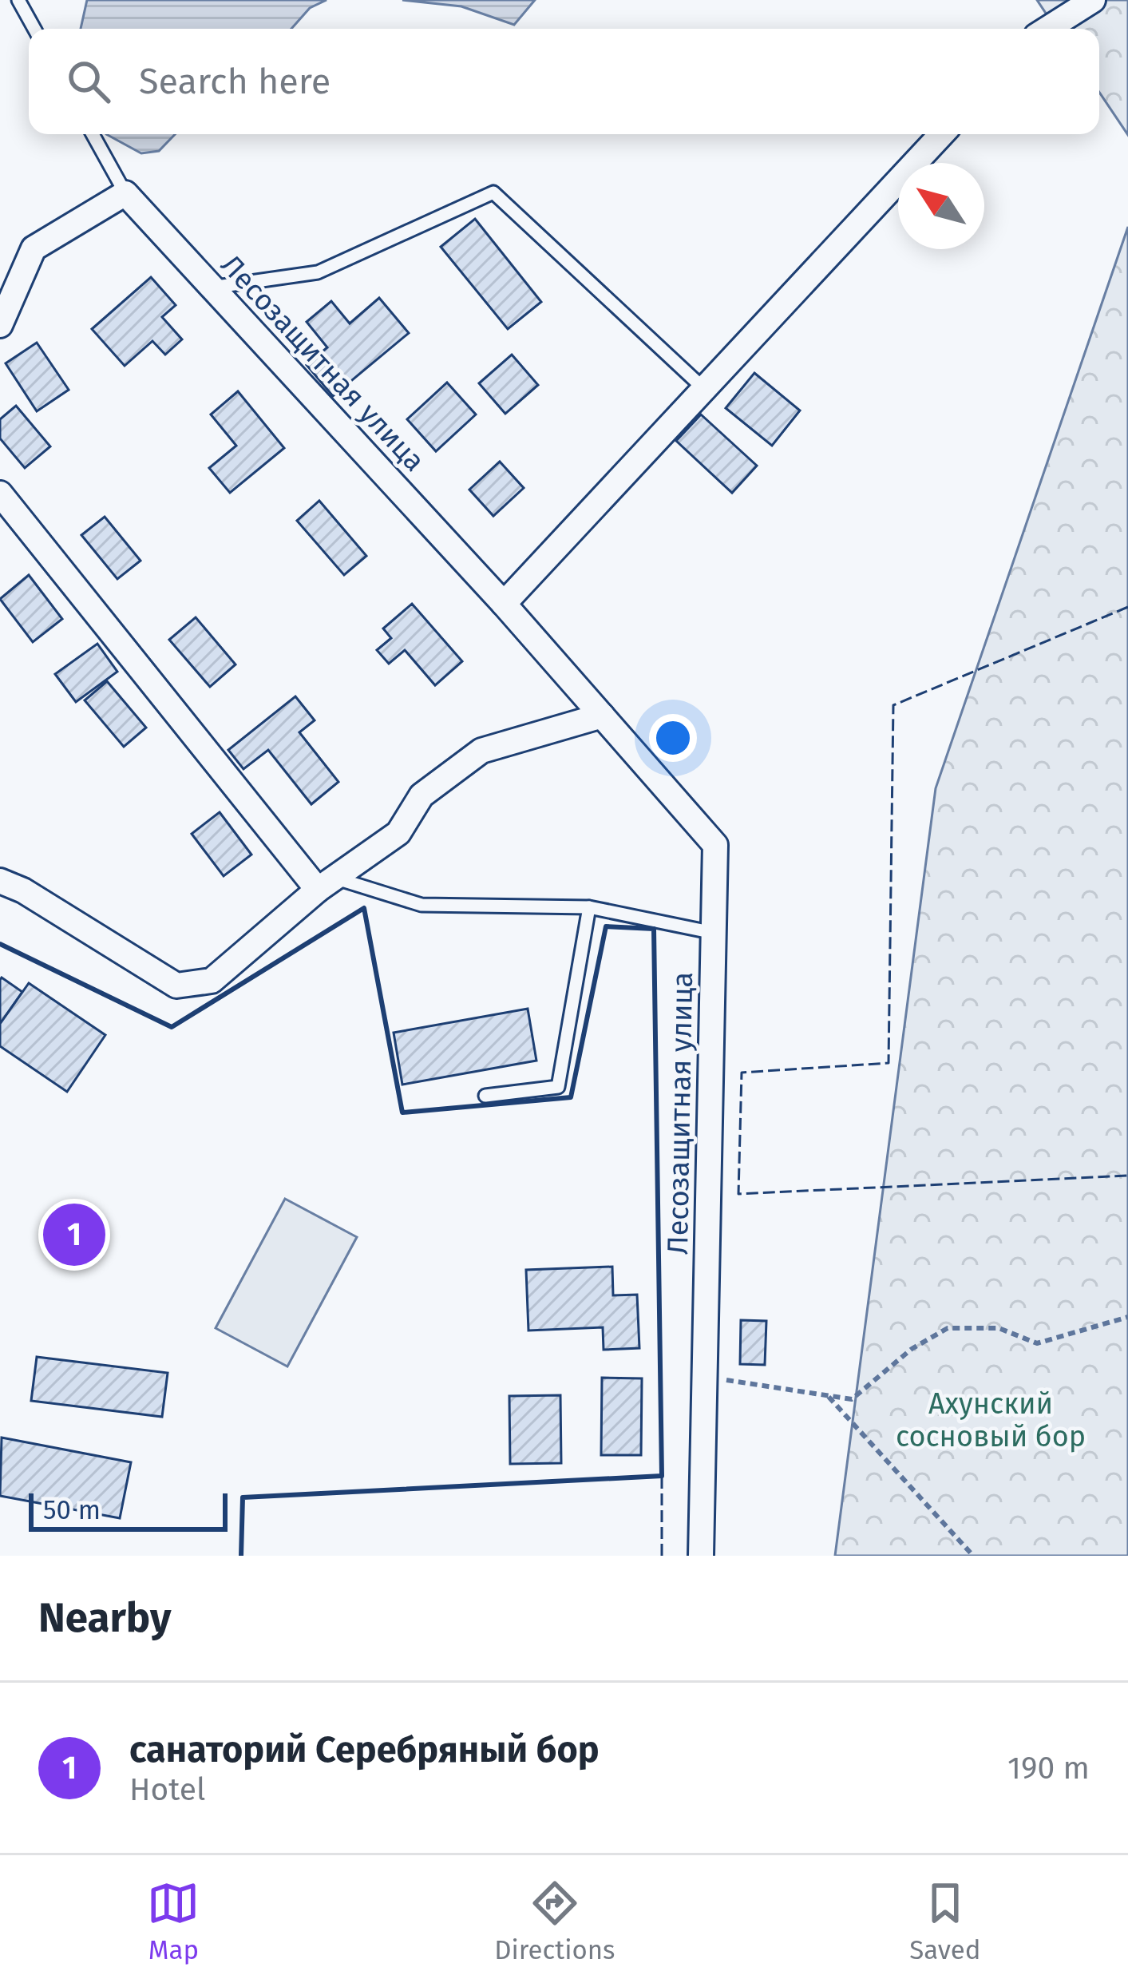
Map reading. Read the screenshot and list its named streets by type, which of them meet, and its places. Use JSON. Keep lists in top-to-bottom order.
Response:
{
  "streets": {
    "street": ["Лесозащитная улица"]
  },
  "parks": ["Ахунский сосновый бор"],
  "scale_bar": "50 m",
  "north": "top left",
  "page": {
    "search": "Search here",
    "pins": "1",
    "scale": "50 m",
    "heading": "Nearby",
    "list": [
      {
        "mark": "1",
        "name": "санаторий Серебряный бор",
        "note": "Hotel",
        "value": "190 m"
      }
    ],
    "nav": ["Map", "Directions", "Saved"]
  }
}
